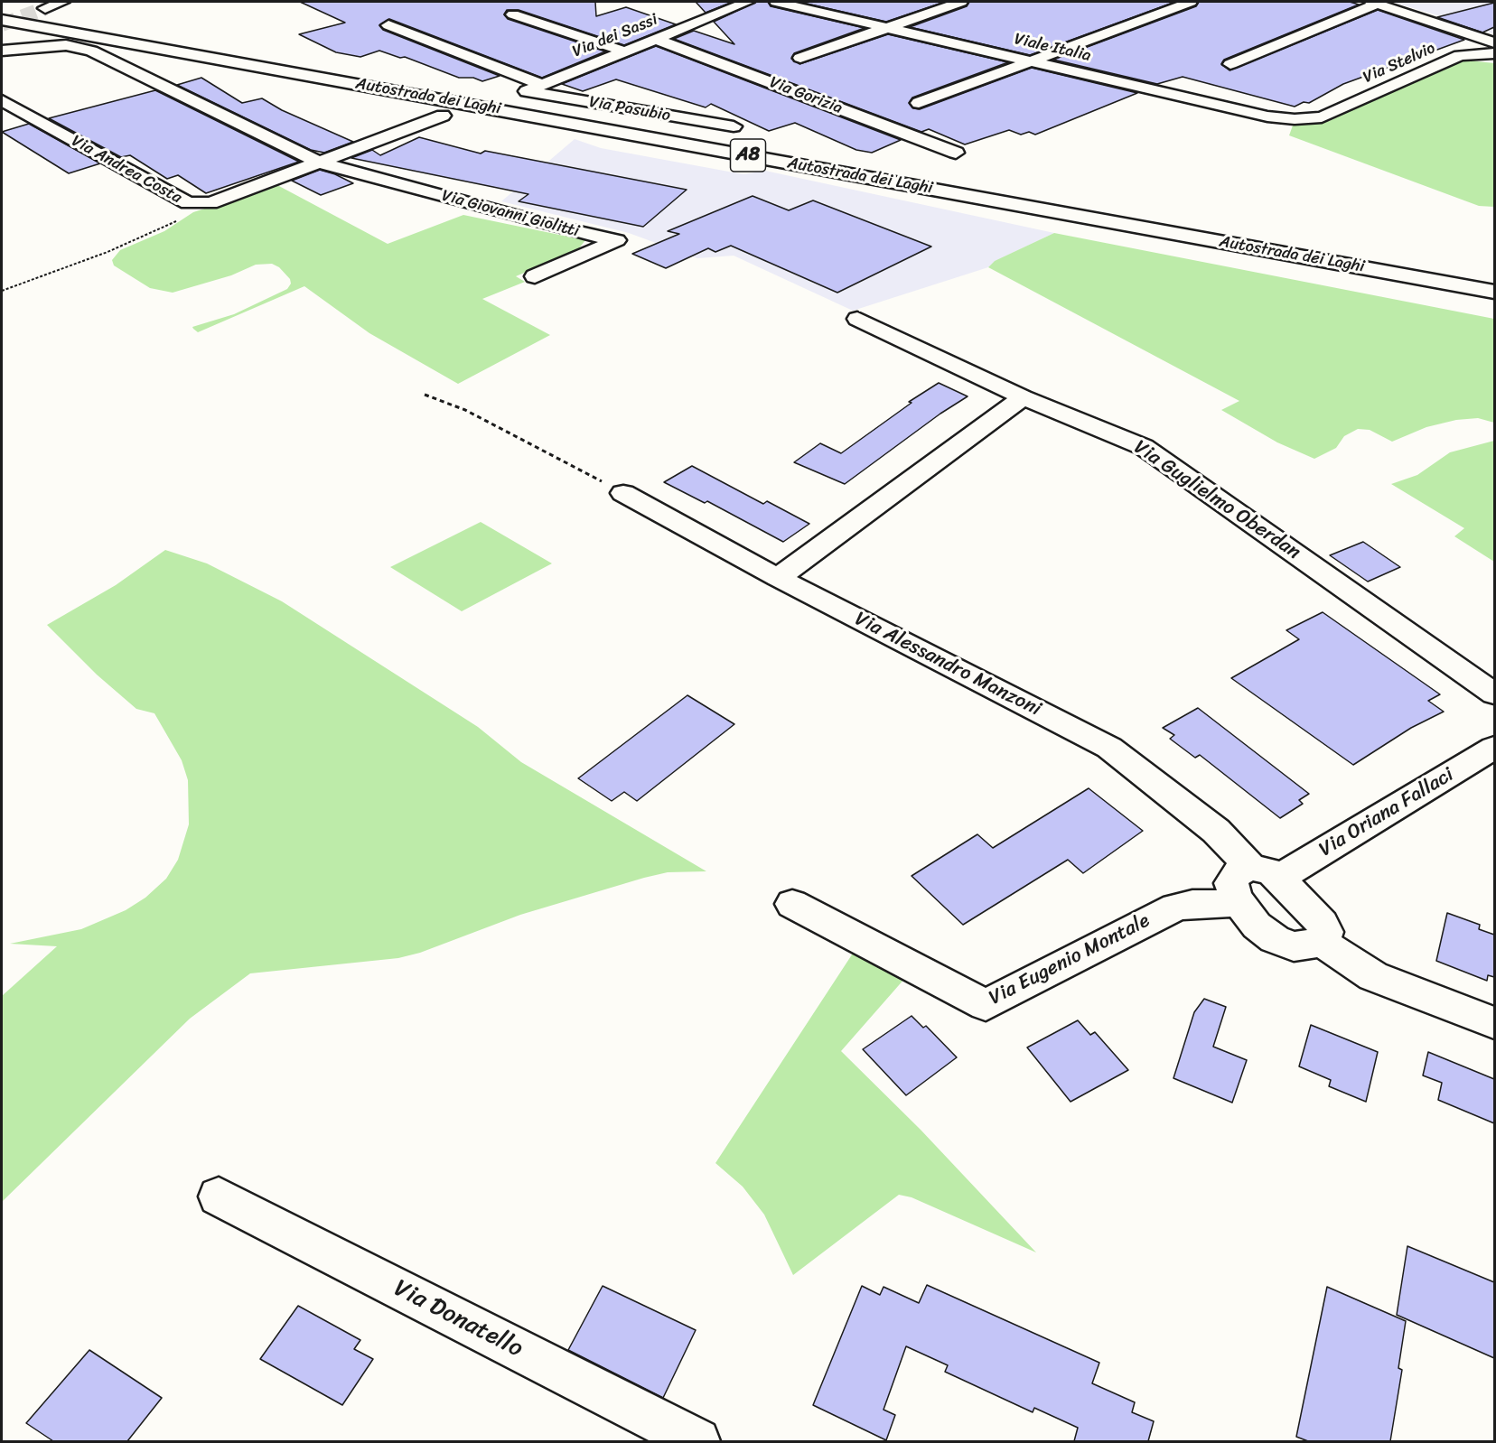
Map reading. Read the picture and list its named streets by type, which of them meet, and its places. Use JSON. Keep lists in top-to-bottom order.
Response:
{
  "streets": {
    "main road": [
      "Via dei Sassi",
      "Viale Italia",
      "Via Stelvio",
      "Via Gorizia",
      "Autostrada dei Laghi",
      "Via Pasubio",
      "A8",
      "Via Andrea Costa",
      "Via Giovanni Giolitti",
      "Via Guglielmo Oberdan",
      "Via Alessandro Manzoni",
      "Via Oriana Fallaci",
      "Via Eugenio Montale",
      "Via Donatello"
    ]
  },
  "crossings": [
    ["Via dei Sassi", "Via Gorizia"],
    ["Via dei Sassi", "Via Pasubio"],
    ["Viale Italia", "Via Stelvio"],
    ["Via Andrea Costa", "Via Giovanni Giolitti"],
    ["Via Alessandro Manzoni", "Via Oriana Fallaci"],
    ["Via Oriana Fallaci", "Via Eugenio Montale"]
  ]
}
